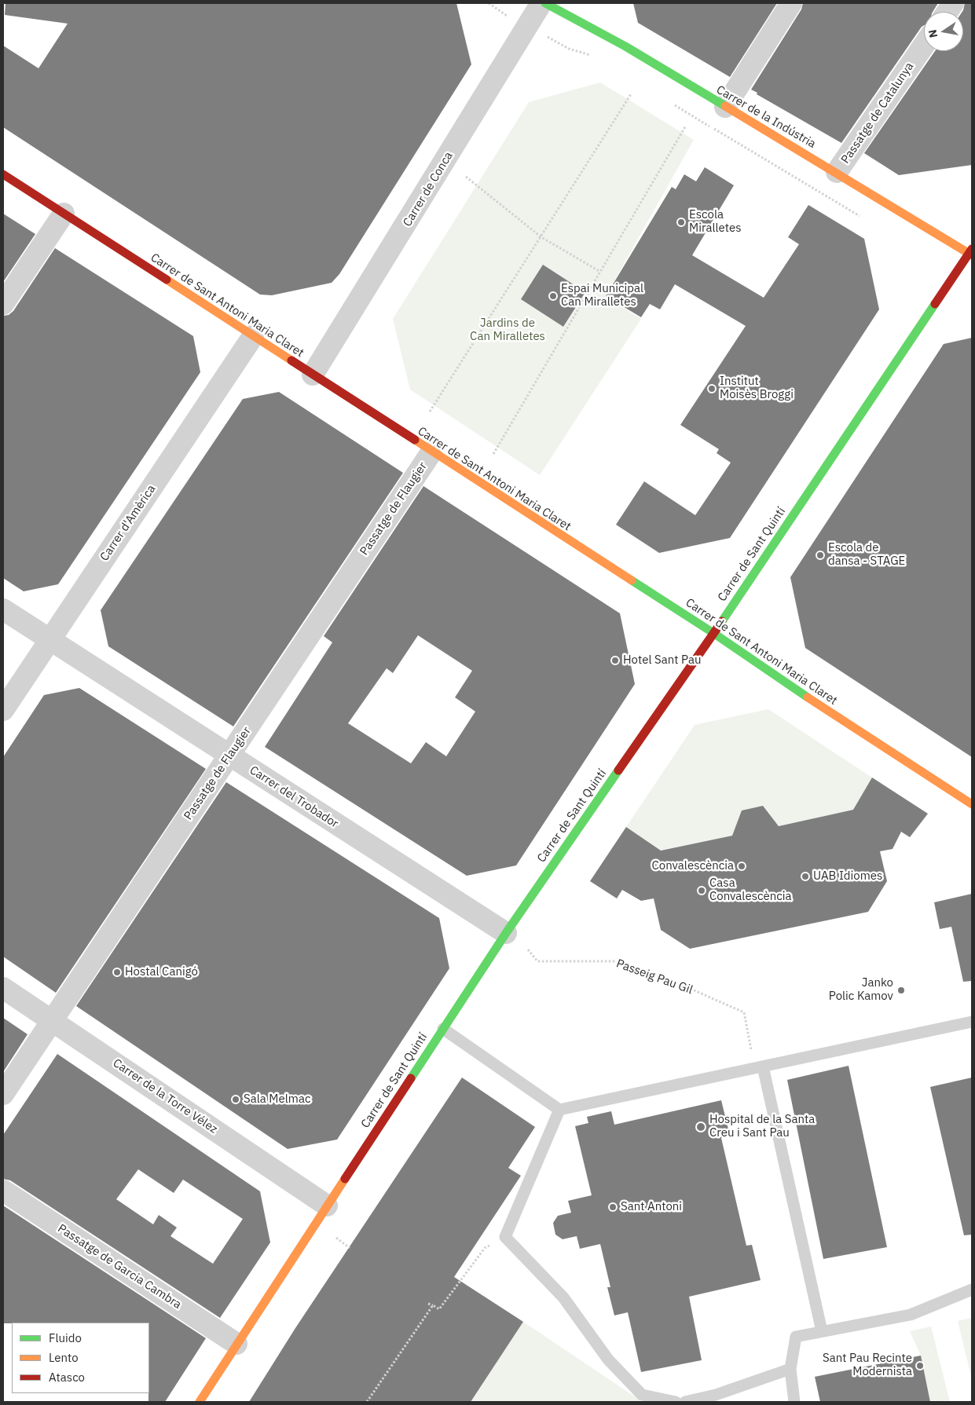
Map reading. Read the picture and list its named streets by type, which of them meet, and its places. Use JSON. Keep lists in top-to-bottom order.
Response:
{
  "streets": {
    "main road": ["Carrer de la Indústria", "Carrer de Sant Antoni Maria Claret", "Carrer de Sant Quintí"],
    "street": [
      "Passatge de Catalunya",
      "Carrer de Conca",
      "Passatge de Flaugier",
      "Carrer d'Amèrica",
      "Carrer del Trobador",
      "Carrer de la Torre Vélez",
      "Passatge de Garcia Cambra"
    ],
    "path": ["Passeig Pau Gil"]
  },
  "crossings": [
    ["Passatge de Catalunya", "Carrer de la Indústria"],
    ["Carrer de la Indústria", "Carrer de Sant Quintí"],
    ["Carrer de Conca", "Carrer de Sant Antoni Maria Claret"],
    ["Carrer de Sant Antoni Maria Claret", "Passatge de Flaugier"],
    ["Carrer de Sant Antoni Maria Claret", "Carrer d'Amèrica"],
    ["Carrer de Sant Antoni Maria Claret", "Carrer de Sant Quintí"],
    ["Passatge de Flaugier", "Carrer del Trobador"],
    ["Passatge de Flaugier", "Carrer de la Torre Vélez"],
    ["Carrer d'Amèrica", "Carrer del Trobador"],
    ["Carrer de Sant Quintí", "Carrer del Trobador"],
    ["Carrer de Sant Quintí", "Carrer de la Torre Vélez"],
    ["Carrer de Sant Quintí", "Passatge de Garcia Cambra"]
  ],
  "parks": ["Jardins de Can Miralletes"],
  "places": [
    "Escola Miralletes",
    "Espai Municipal Can Miralletes",
    "Institut Moisès Broggi",
    "Escola de dansa - STAGE",
    "Hotel Sant Pau",
    "Convalescència",
    "UAB Idiomes",
    "Casa Convalescència",
    "Hostal Canigó",
    "Janko Polic Kamov",
    "Sala Melmac",
    "Hospital de la Santa Creu i Sant Pau",
    "Sant Antoni",
    "Sant Pau Recinte Modernista"
  ],
  "legend": ["Fluido", "Lento", "Atasco"],
  "north": "left"
}
